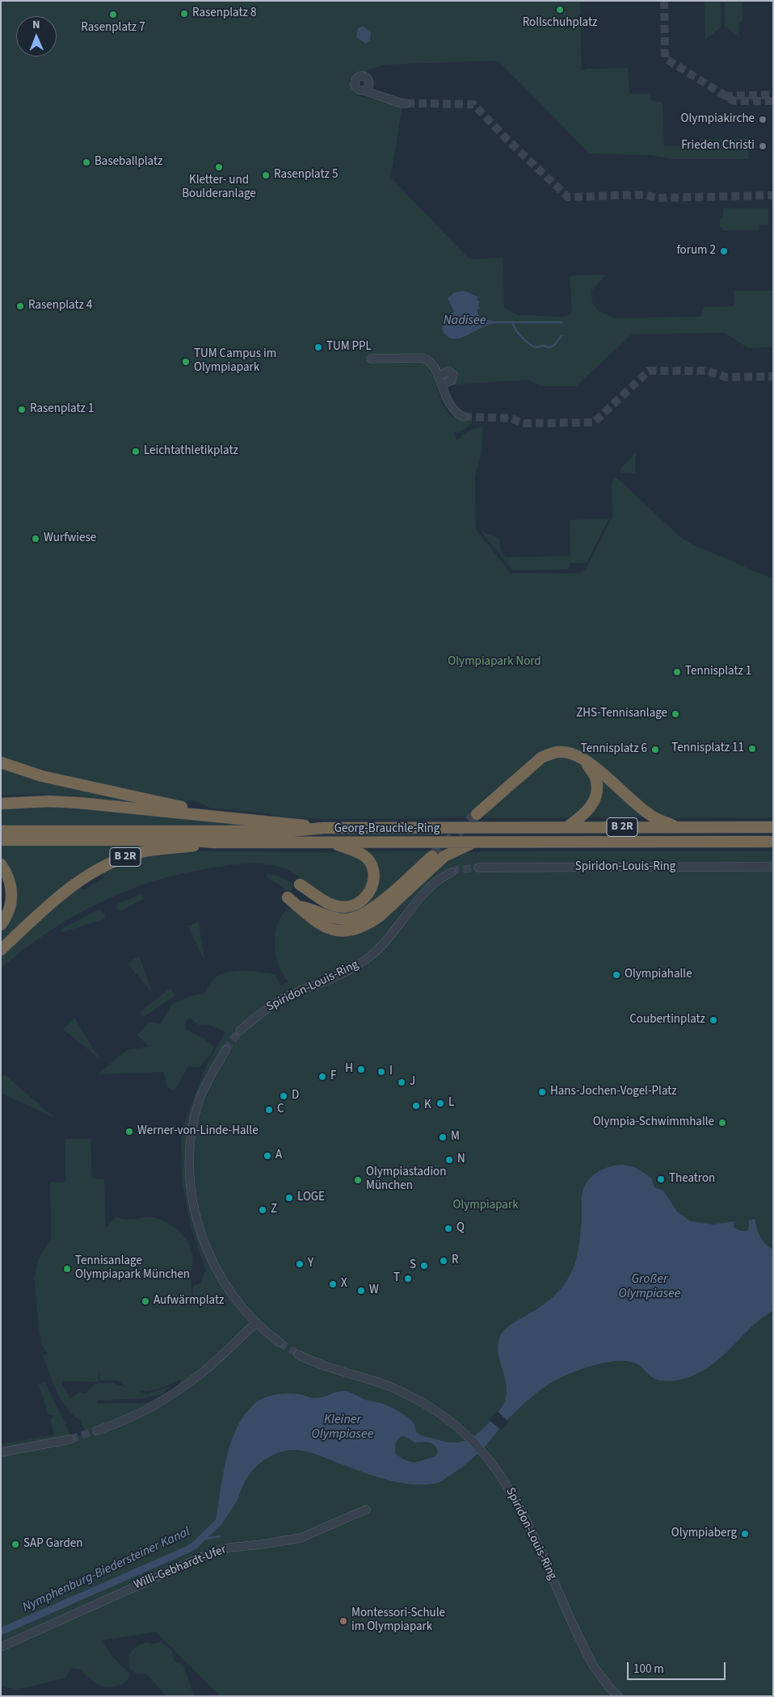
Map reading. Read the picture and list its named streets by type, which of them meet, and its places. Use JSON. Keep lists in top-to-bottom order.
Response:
{
  "streets": {
    "highway": ["B 2R", "Georg-Brauchle-Ring"],
    "street": ["Spiridon-Louis-Ring", "Willi-Gebhardt-Ufer"]
  },
  "crossings": [
    ["B 2R", "Georg-Brauchle-Ring"]
  ],
  "water": [
    "Nadisee",
    "Großer Olympiasee",
    "Kleiner Olympiasee",
    "Nymphenburg-Biedersteiner Kanal"
  ],
  "parks": ["Olympiapark Nord", "Olympiapark"],
  "places": [
    "Rollschuhplatz",
    "Rasenplatz 8",
    "Rasenplatz 7",
    "Olympiakirche",
    "Frieden Christi",
    "Baseballplatz",
    "Kletter- und Boulderanlage",
    "Rasenplatz 5",
    "forum 2",
    "Rasenplatz 4",
    "TUM PPL",
    "TUM Campus im Olympiapark",
    "Rasenplatz 1",
    "Leichtathletikplatz",
    "Wurfwiese",
    "Tennisplatz 1",
    "ZHS-Tennisanlage",
    "Tennisplatz 11",
    "Tennisplatz 6",
    "Olympiahalle",
    "Coubertinplatz",
    "H",
    "I",
    "F",
    "J",
    "Hans-Jochen-Vogel-Platz",
    "D",
    "L",
    "K",
    "C",
    "Olympia-Schwimmhalle",
    "Werner-von-Linde-Halle",
    "M",
    "A",
    "N",
    "Theatron",
    "Olympiastadion München",
    "LOGE",
    "Z",
    "Q",
    "R",
    "Y",
    "S",
    "Tennisanlage Olympiapark München",
    "T",
    "X",
    "W",
    "Aufwärmplatz",
    "Olympiaberg",
    "SAP Garden",
    "Montessori-Schule im Olympiapark"
  ],
  "scale_bar": "100 m",
  "north": "top"
}
